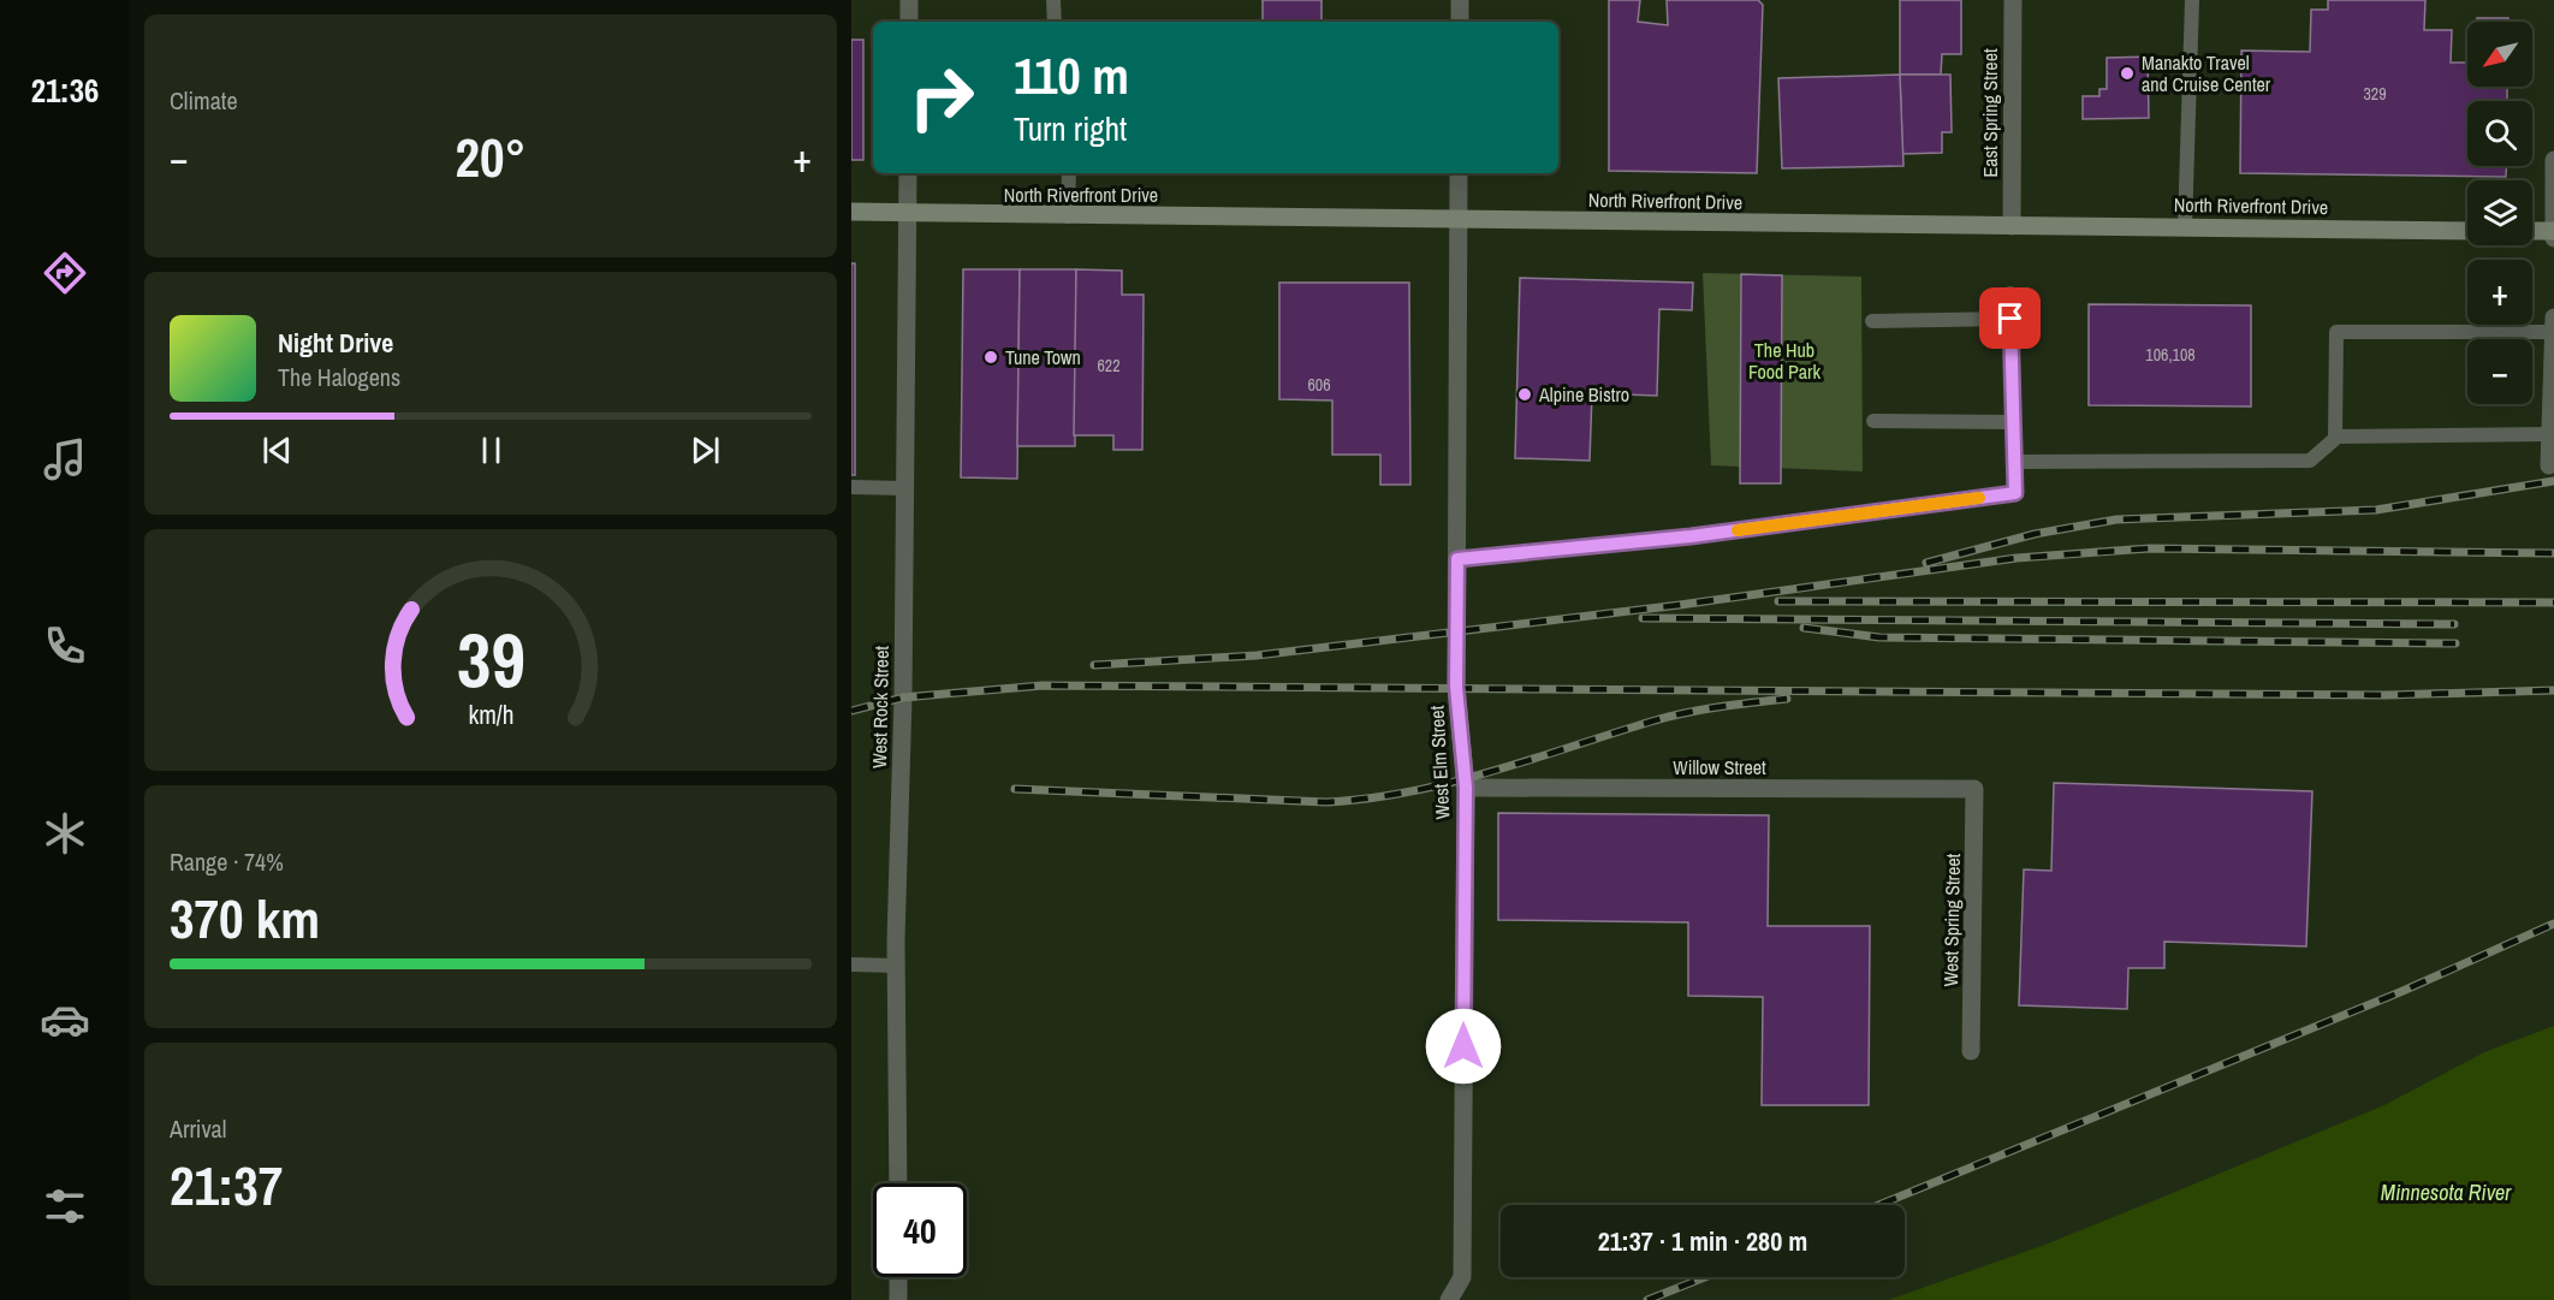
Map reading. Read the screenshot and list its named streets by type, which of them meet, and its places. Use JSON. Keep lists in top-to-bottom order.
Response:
{
  "streets": {
    "main road": ["North Riverfront Drive"],
    "street": [
      "East Spring Street",
      "West Rock Street",
      "West Elm Street",
      "Willow Street",
      "West Spring Street"
    ]
  },
  "crossings": [
    ["East Spring Street", "North Riverfront Drive"],
    ["North Riverfront Drive", "West Rock Street"],
    ["North Riverfront Drive", "West Elm Street"],
    ["West Elm Street", "Willow Street"],
    ["Willow Street", "West Spring Street"]
  ],
  "water": ["Minnesota River"],
  "parks": ["The Hub Food Park"],
  "places": ["Manakto Travel and Cruise Center", "Tune Town", "Alpine Bistro"],
  "house_numbers": [
    "329",
    "106,108",
    "622",
    "606"
  ],
  "north": "bottom left",
  "page": {
    "tabs": "21:36",
    "tile": [
      "Climate",
      ["Range · 74%", "370 km"],
      ["Arrival", "21:37"]
    ],
    "map_buttons": ["+", "−"],
    "turn": ["110 m", "Turn right"],
    "heat": ["−", "20°", "+"],
    "song": ["Night Drive", "The Halogens"],
    "limit": "40",
    "trip": "21:37 · 1 min · 280 m",
    "gauge": ["39", "km/h"]
  }
}
